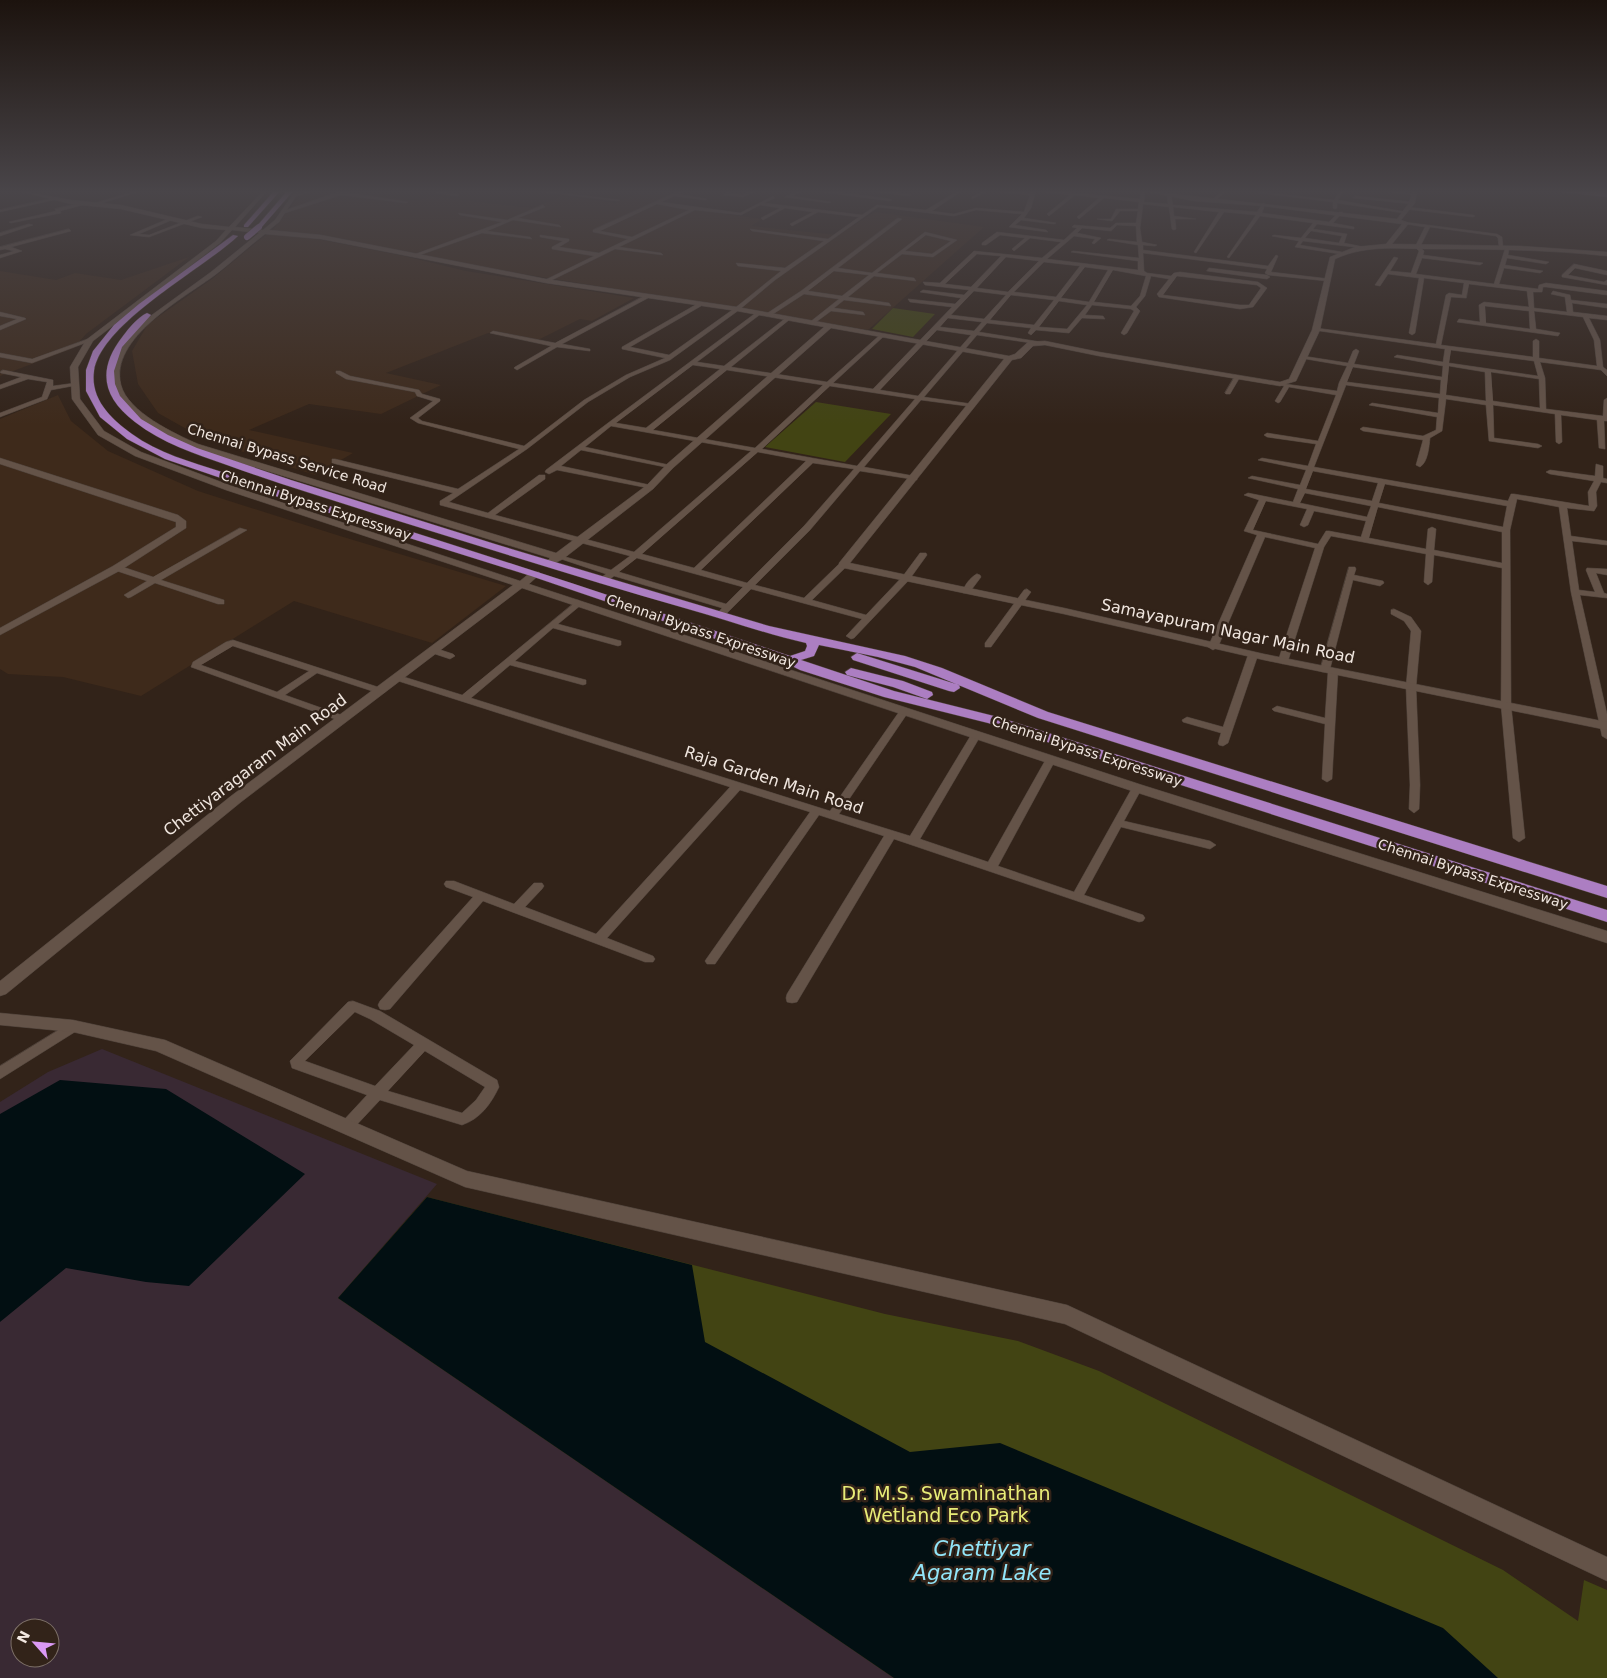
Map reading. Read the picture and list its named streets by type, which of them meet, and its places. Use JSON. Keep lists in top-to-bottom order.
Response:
{
  "streets": {
    "highway": ["Chennai Bypass Expressway"],
    "street": [
      "Chennai Bypass Service Road",
      "Samayapuram Nagar Main Road",
      "Chettiyaragaram Main Road",
      "Raja Garden Main Road"
    ]
  },
  "crossings": [
    ["Chennai Bypass Expressway", "Chettiyaragaram Main Road"],
    ["Chettiyaragaram Main Road", "Raja Garden Main Road"]
  ],
  "water": ["Chettiyar Agaram Lake"],
  "parks": ["Dr. M.S. Swaminathan Wetland Eco Park"],
  "north": "top left"
}
